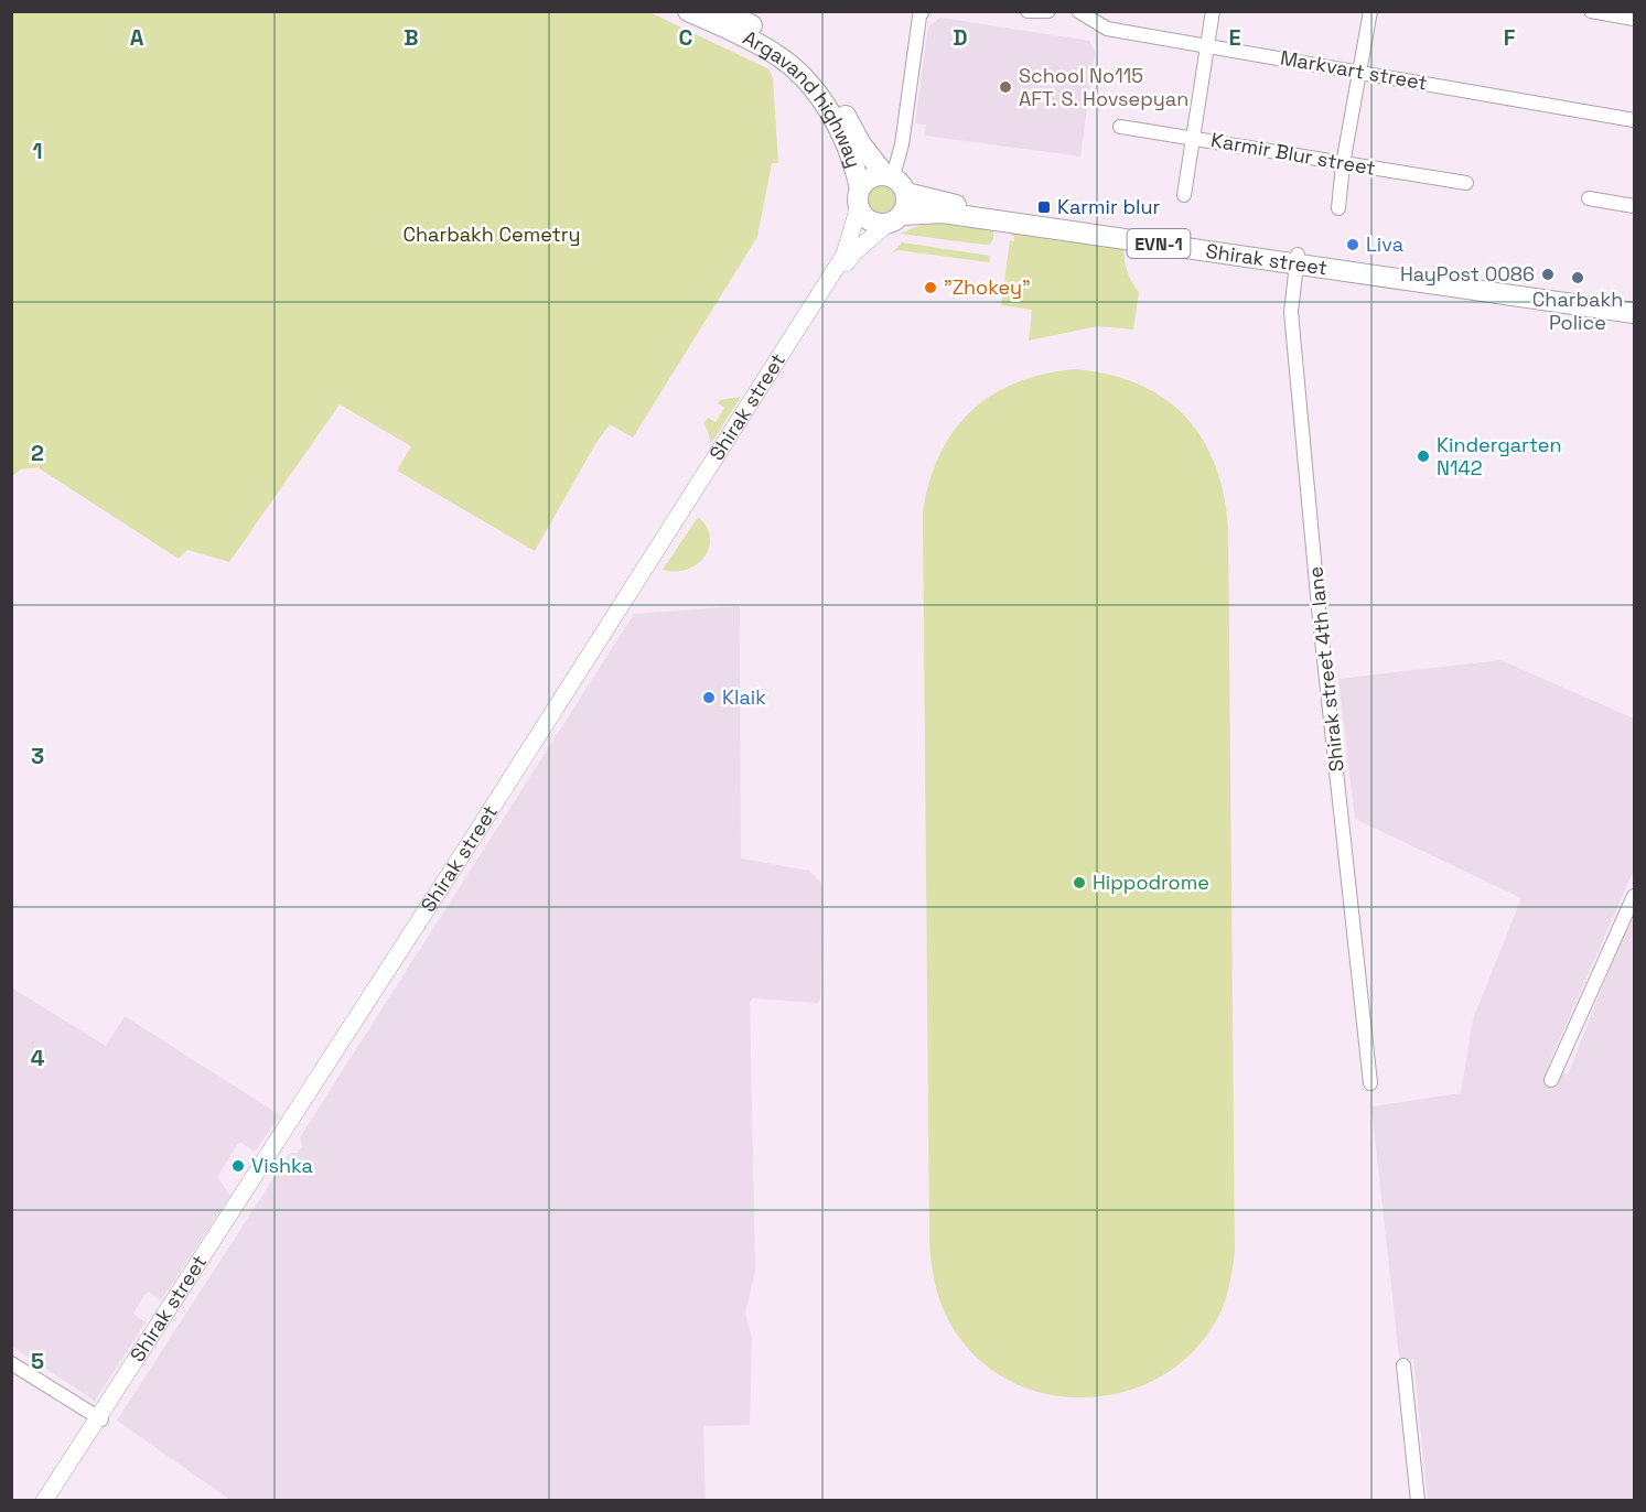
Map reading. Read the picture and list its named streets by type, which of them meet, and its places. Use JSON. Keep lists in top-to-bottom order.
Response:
{
  "streets": {
    "highway": ["Argavand highway", "EVN-1", "Shirak street"],
    "street": ["Markvart street", "Karmir Blur street", "Shirak street 4th lane"]
  },
  "crossings": [
    ["Argavand highway", "Shirak street"],
    ["Shirak street", "Shirak street 4th lane"]
  ],
  "parks": ["Charbakh Cemetry"],
  "places": {
    "other": [
      "School No115 AFT. S. Hovsepyan",
      "Liva",
      "HayPost 0086",
      "Charbakh Police",
      "\"Zhokey\"",
      "Kindergarten N142",
      "Klaik",
      "Hippodrome",
      "Vishka"
    ],
    "transit": ["Karmir blur"]
  },
  "grid": {
    "columns": [
      "A",
      "B",
      "C",
      "D",
      "E",
      "F"
    ],
    "rows": [
      "1",
      "2",
      "3",
      "4",
      "5"
    ]
  }
}
